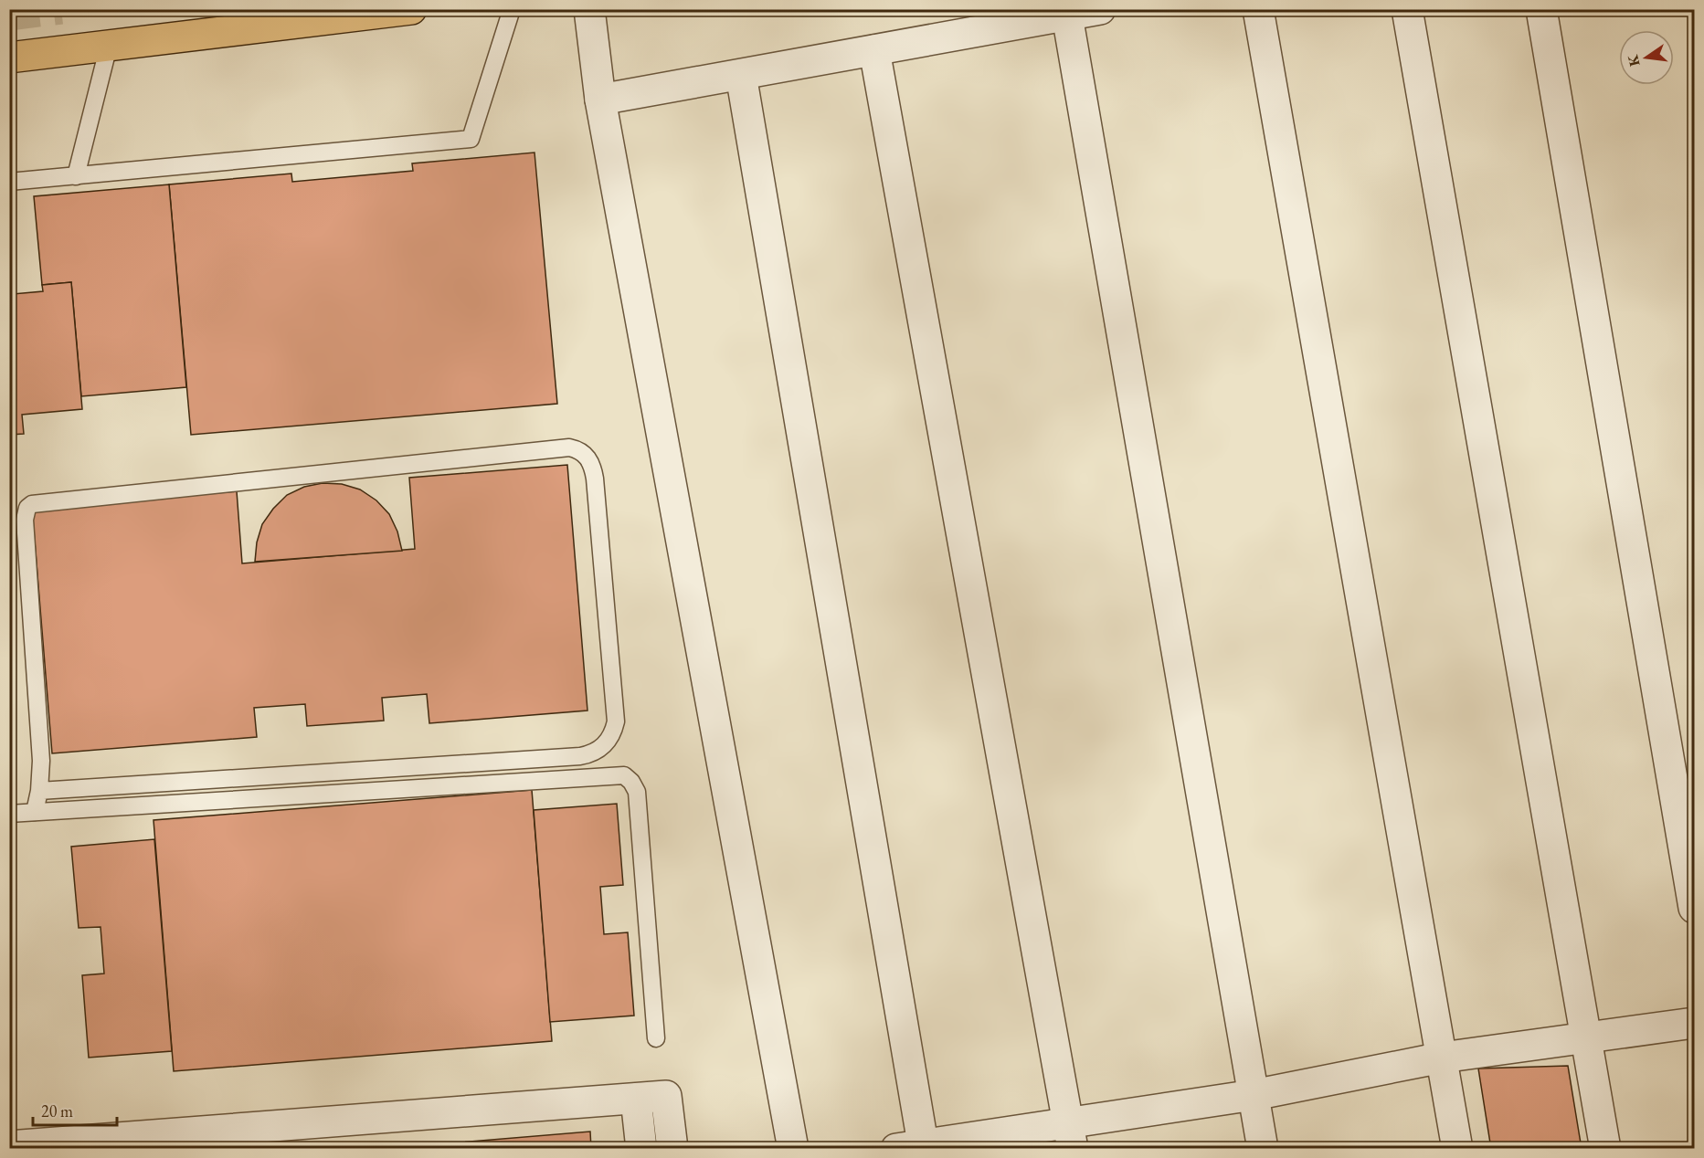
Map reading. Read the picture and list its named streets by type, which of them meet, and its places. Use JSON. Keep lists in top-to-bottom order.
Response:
{
  "scale_bar": "20 m",
  "north": "left"
}
